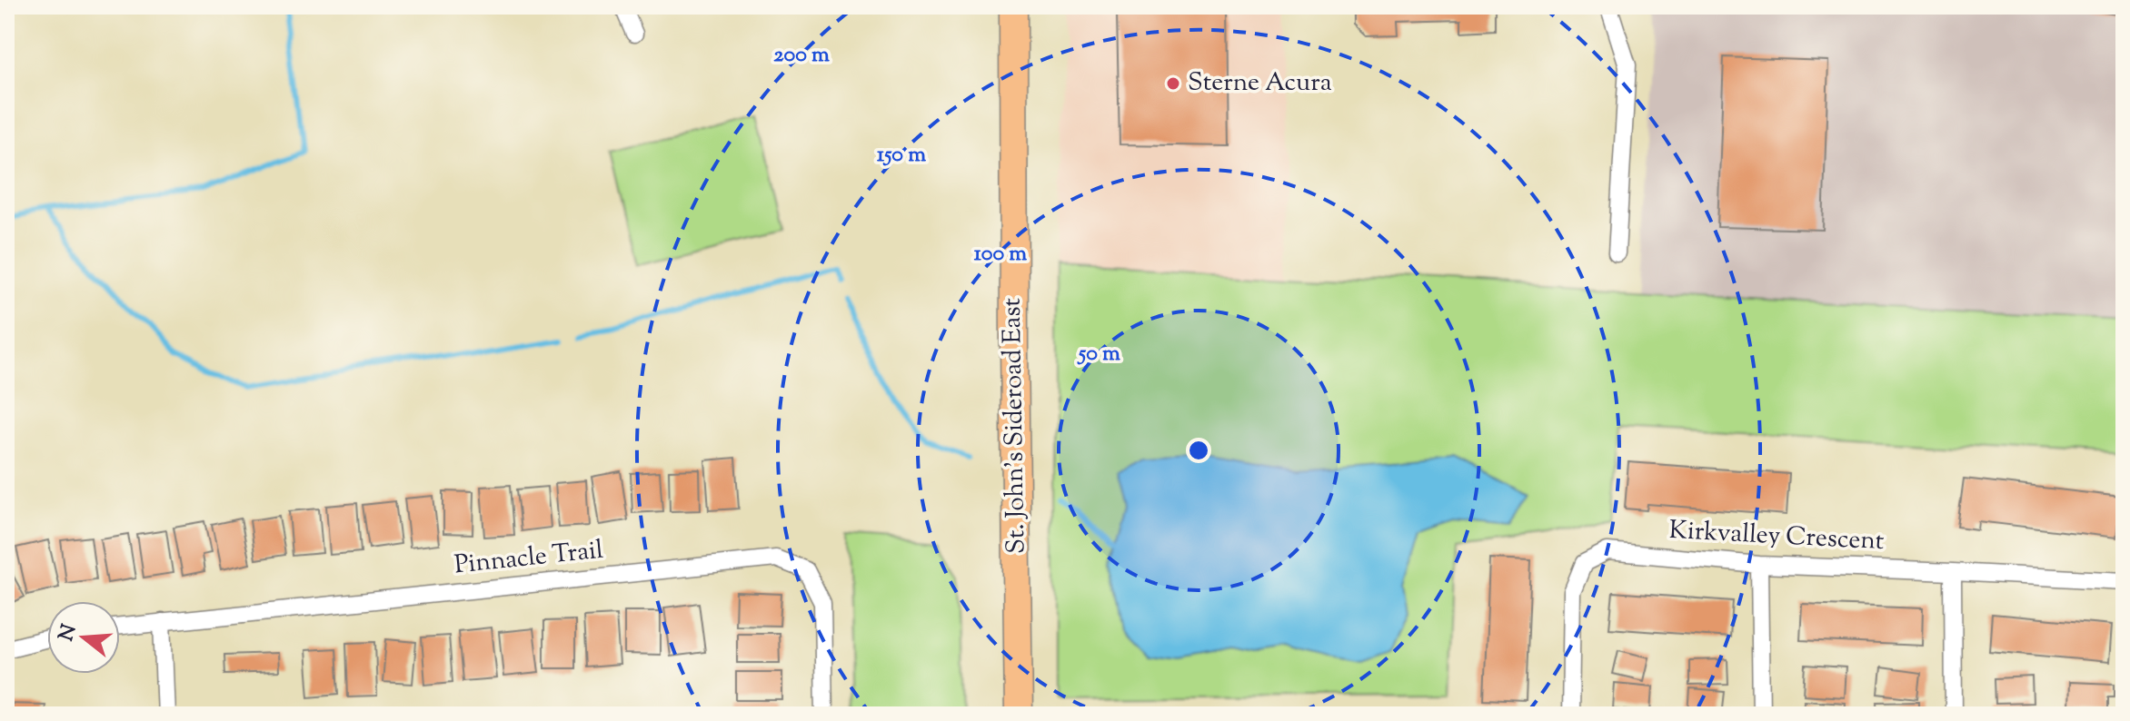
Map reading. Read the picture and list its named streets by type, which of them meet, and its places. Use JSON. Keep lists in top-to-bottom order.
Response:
{
  "streets": {
    "main road": ["St. John's Sideroad East"],
    "street": ["Kirkvalley Crescent", "Pinnacle Trail"]
  },
  "places": ["Sterne Acura"],
  "north": "left",
  "rings": [
    "200 m",
    "150 m",
    "100 m",
    "50 m"
  ]
}
